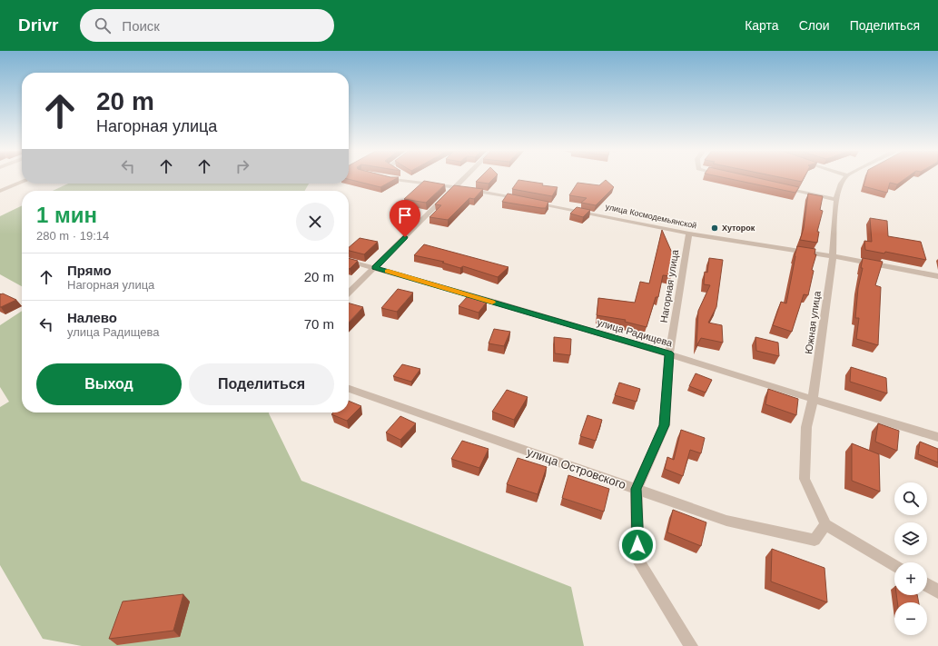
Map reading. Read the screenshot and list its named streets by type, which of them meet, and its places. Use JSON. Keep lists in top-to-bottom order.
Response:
{
  "streets": {
    "street": [
      "улица Космодемьянской",
      "Нагорная улица",
      "Южная улица",
      "улица Радищева",
      "улица Островского"
    ]
  },
  "crossings": [
    ["улица Космодемьянской", "Нагорная улица"],
    ["улица Космодемьянской", "Южная улица"],
    ["Нагорная улица", "улица Радищева"],
    ["Нагорная улица", "улица Островского"],
    ["Южная улица", "улица Радищева"],
    ["Южная улица", "улица Островского"]
  ],
  "places": ["Хуторок"],
  "page": {
    "header": "Drivr",
    "search": "Поиск",
    "nav": ["Карта", "Слои", "Поделиться"],
    "turn": ["20 m", "Нагорная улица"],
    "heading": ["1 мин", "280 m · 19:14"],
    "list": [
      {
        "name": "Прямо",
        "note": "Нагорная улица",
        "value": "20 m"
      },
      {
        "name": "Налево",
        "note": "улица Радищева",
        "value": "70 m"
      }
    ],
    "buttons": ["Выход", "Поделиться"],
    "map_buttons": ["+", "−"]
  }
}
